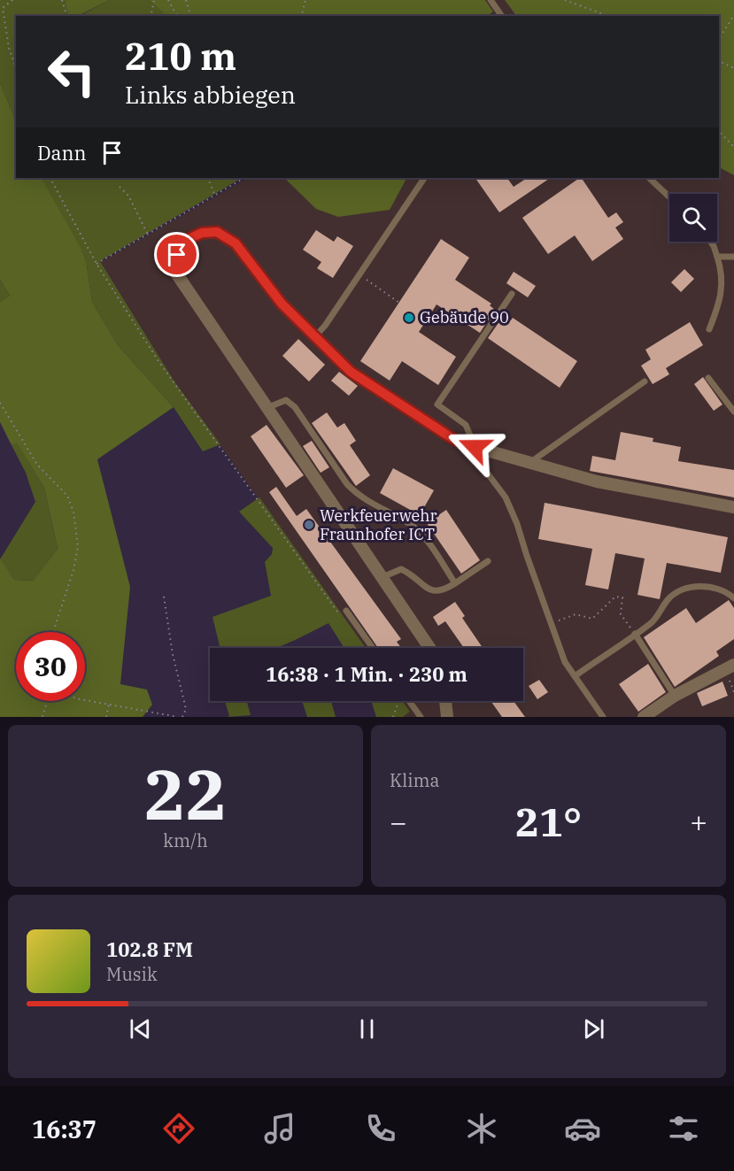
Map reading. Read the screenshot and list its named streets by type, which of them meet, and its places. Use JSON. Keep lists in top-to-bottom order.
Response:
{
  "places": ["Gebäude 90", "Werkfeuerwehr Fraunhofer ICT"],
  "page": {
    "turn": ["210 m", "Links abbiegen"],
    "then": "Dann",
    "limit": "30",
    "trip": "16:38 · 1 Min. · 230 m",
    "tile": [
      ["22", "km/h"],
      "Klima"
    ],
    "heat": ["−", "21°", "+"],
    "song": ["102.8 FM", "Musik"],
    "tabs": "16:37"
  }
}
